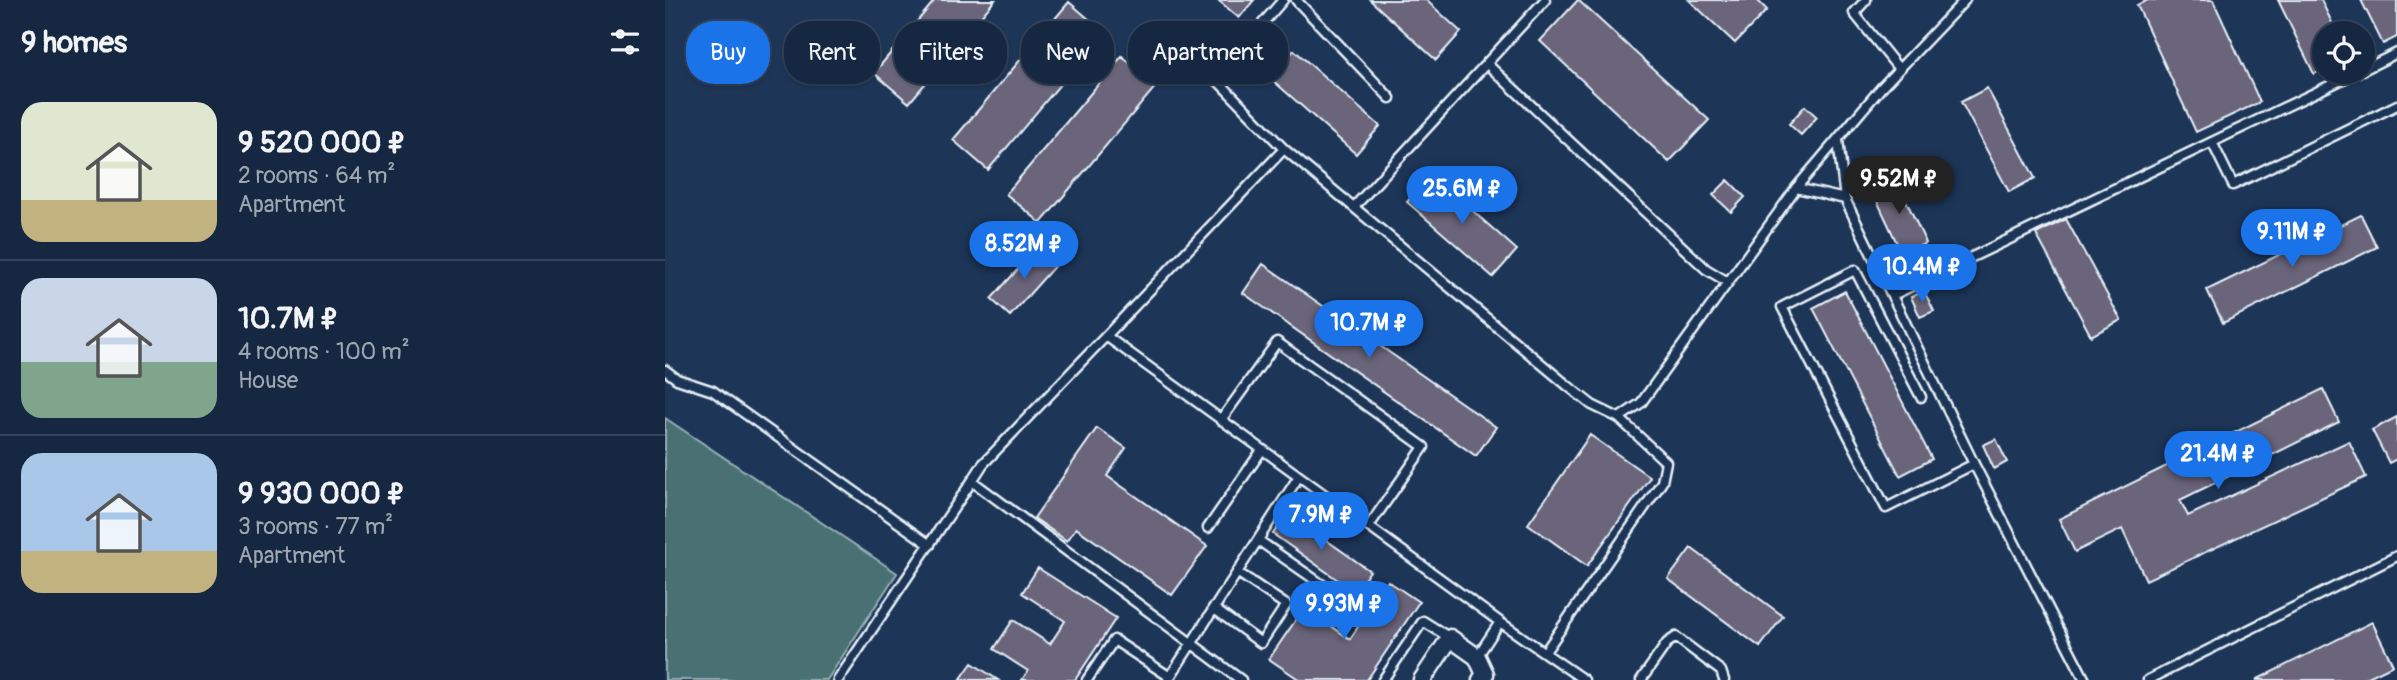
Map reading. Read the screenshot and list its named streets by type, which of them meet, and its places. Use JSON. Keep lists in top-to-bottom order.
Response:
{
  "page": {
    "heading": "9 homes",
    "chip": [
      "Buy",
      "Rent",
      "Filters",
      "New",
      "Apartment"
    ],
    "list": [
      {
        "name": "9 520 000 ₽",
        "note": "2 rooms · 64 m² · Apartment"
      },
      {
        "name": "10.7M ₽",
        "note": "4 rooms · 100 m² · House"
      },
      {
        "name": "9 930 000 ₽",
        "note": "3 rooms · 77 m² · Apartment"
      }
    ],
    "price": [
      "9.52M ₽",
      "25.6M ₽",
      "9.11M ₽",
      "8.52M ₽",
      "10.4M ₽",
      "10.7M ₽",
      "21.4M ₽",
      "7.9M ₽",
      "9.93M ₽"
    ]
  }
}
